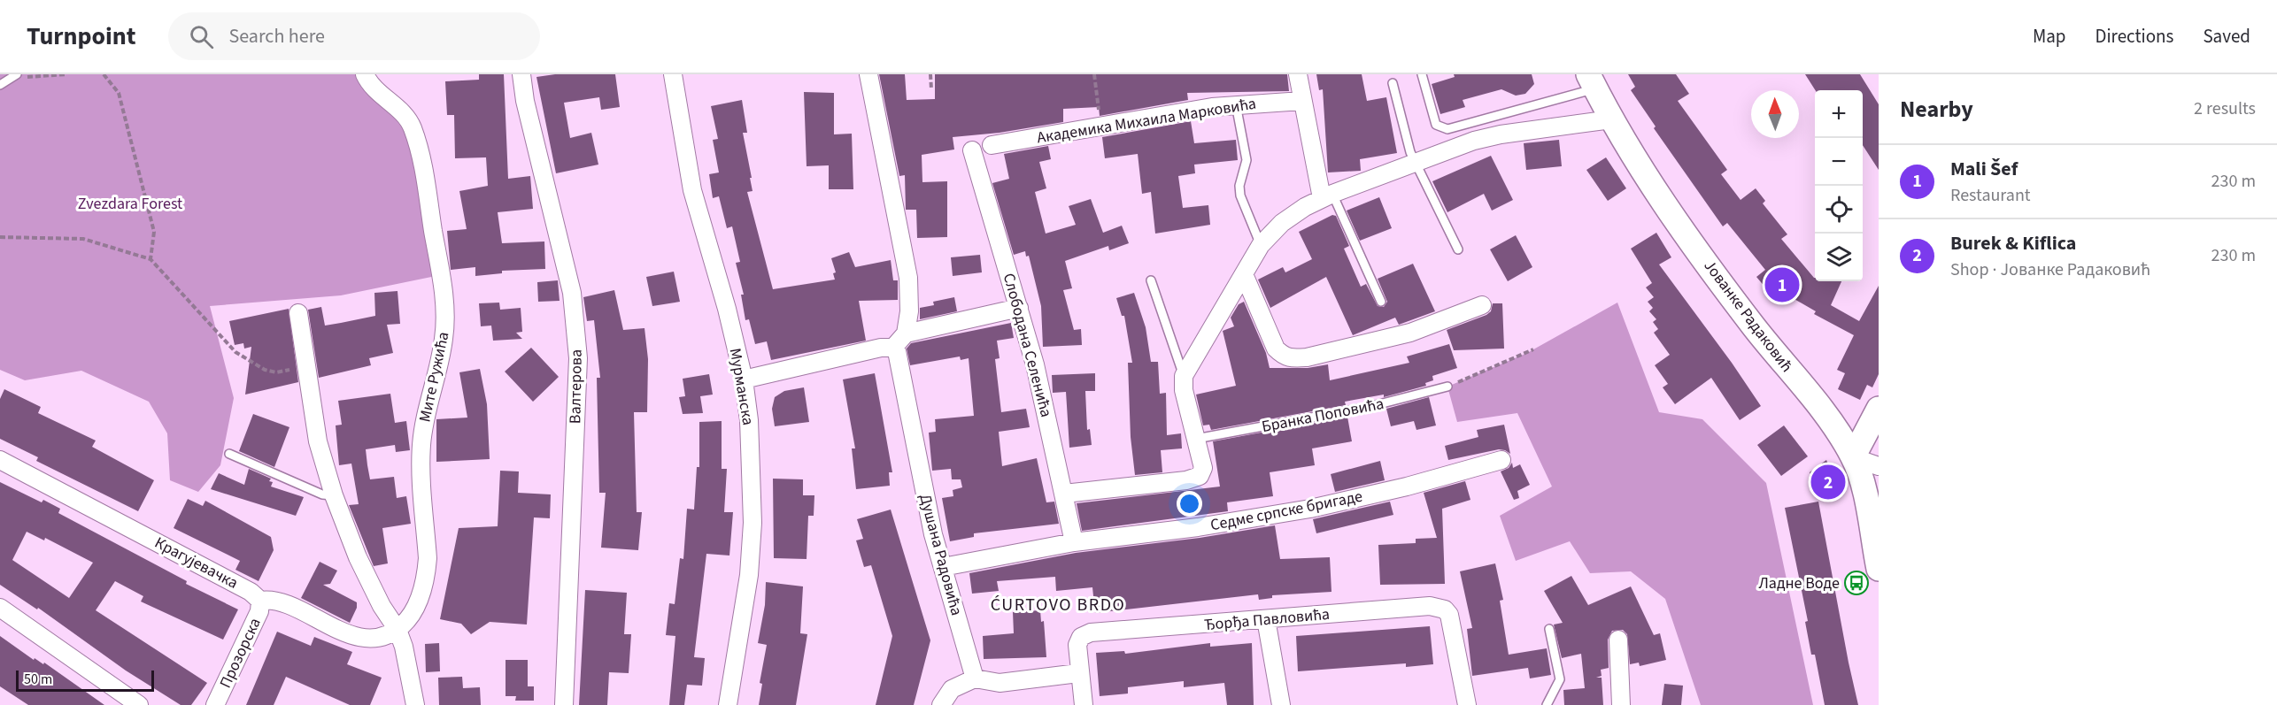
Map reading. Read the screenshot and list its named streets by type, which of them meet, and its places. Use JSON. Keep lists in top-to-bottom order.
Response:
{
  "streets": {
    "main road": ["Јованке Радаковић"],
    "street": [
      "Академика Михаила Марковића",
      "Слободана Селенића",
      "Мите Ружића",
      "Валтерова",
      "Мурманска",
      "Седме српске бригаде",
      "Душана Радовића",
      "Крагујевачка",
      "Ђорђа Павловића",
      "Прозорска"
    ],
    "lane": ["Бранка Поповића"]
  },
  "crossings": [
    ["Слободана Селенића", "Седме српске бригаде"],
    ["Мите Ружића", "Крагујевачка"],
    ["Седме српске бригаде", "Душана Радовића"],
    ["Крагујевачка", "Прозорска"]
  ],
  "districts": ["ĆURTOVO BRDO"],
  "parks": ["Zvezdara Forest"],
  "places": {
    "bus stop": ["Ладне Воде"]
  },
  "scale_bar": "50 m",
  "north": "top",
  "page": {
    "header": "Turnpoint",
    "search": "Search here",
    "nav": ["Map", "Directions", "Saved"],
    "heading": ["Nearby", "2 results"],
    "map_buttons": ["+", "−"],
    "list": [
      {
        "mark": "1",
        "name": "Mali Šef",
        "note": "Restaurant",
        "value": "230 m"
      },
      {
        "mark": "2",
        "name": "Burek & Kiflica",
        "note": "Shop · Јованке Радаковић",
        "value": "230 m"
      }
    ],
    "pins": ["1", "2"],
    "scale": "50 m"
  }
}
